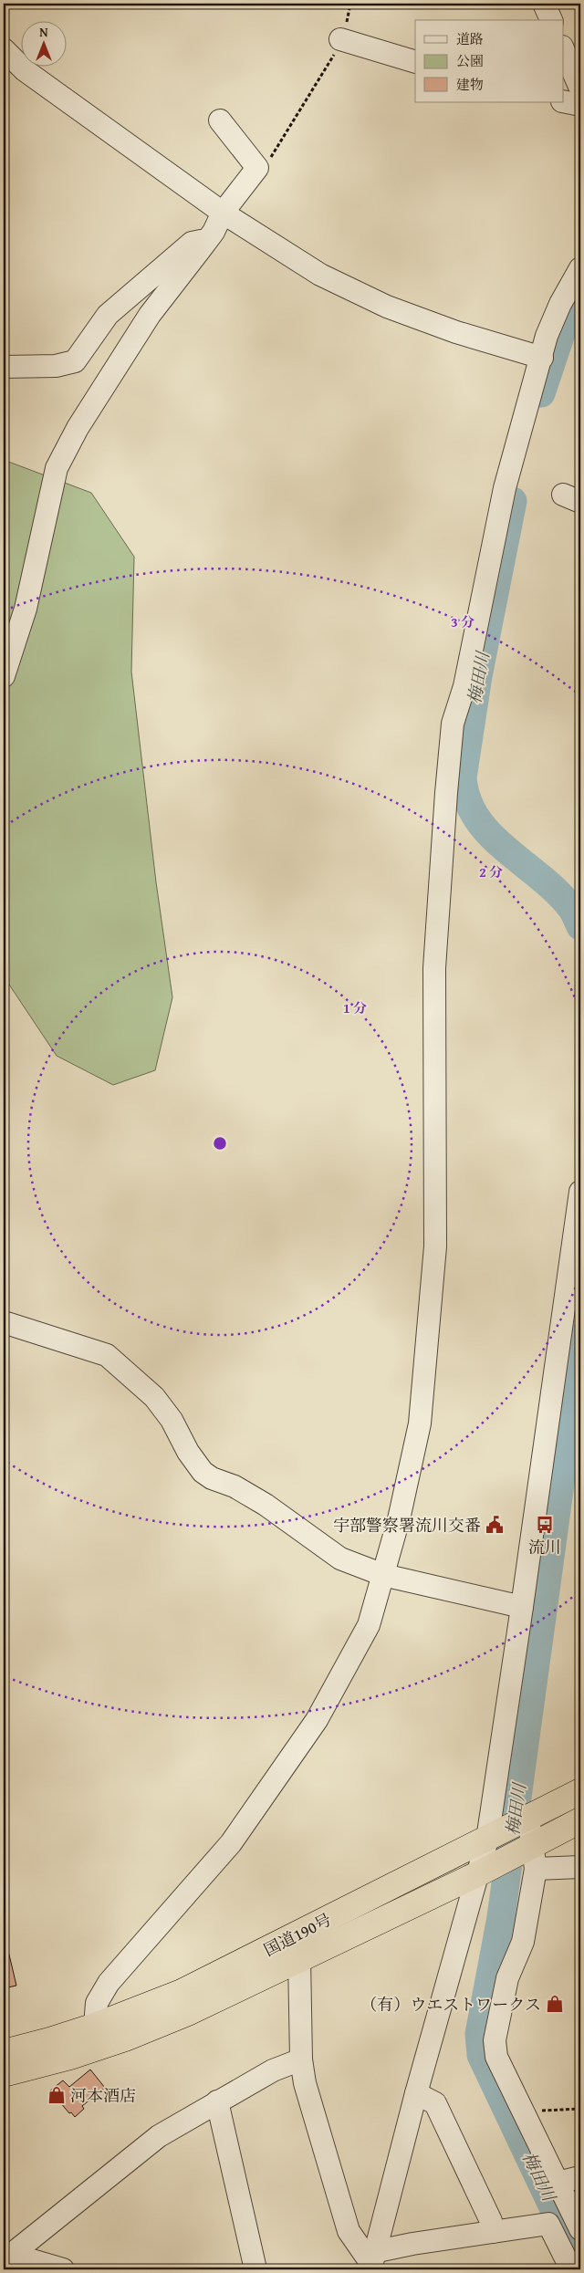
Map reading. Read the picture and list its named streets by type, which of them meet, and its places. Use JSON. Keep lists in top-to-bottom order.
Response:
{
  "streets": {
    "highway": ["国道190号"]
  },
  "water": ["梅田川"],
  "places": {
    "public building": ["宇部警察署流川交番"],
    "bus stop": ["流川"],
    "shop": ["（有）ウエストワークス", "河本酒店"]
  },
  "legend": ["道路", "公園", "建物"],
  "north": "top",
  "rings": ["3 分", "2 分", "1 分"]
}
